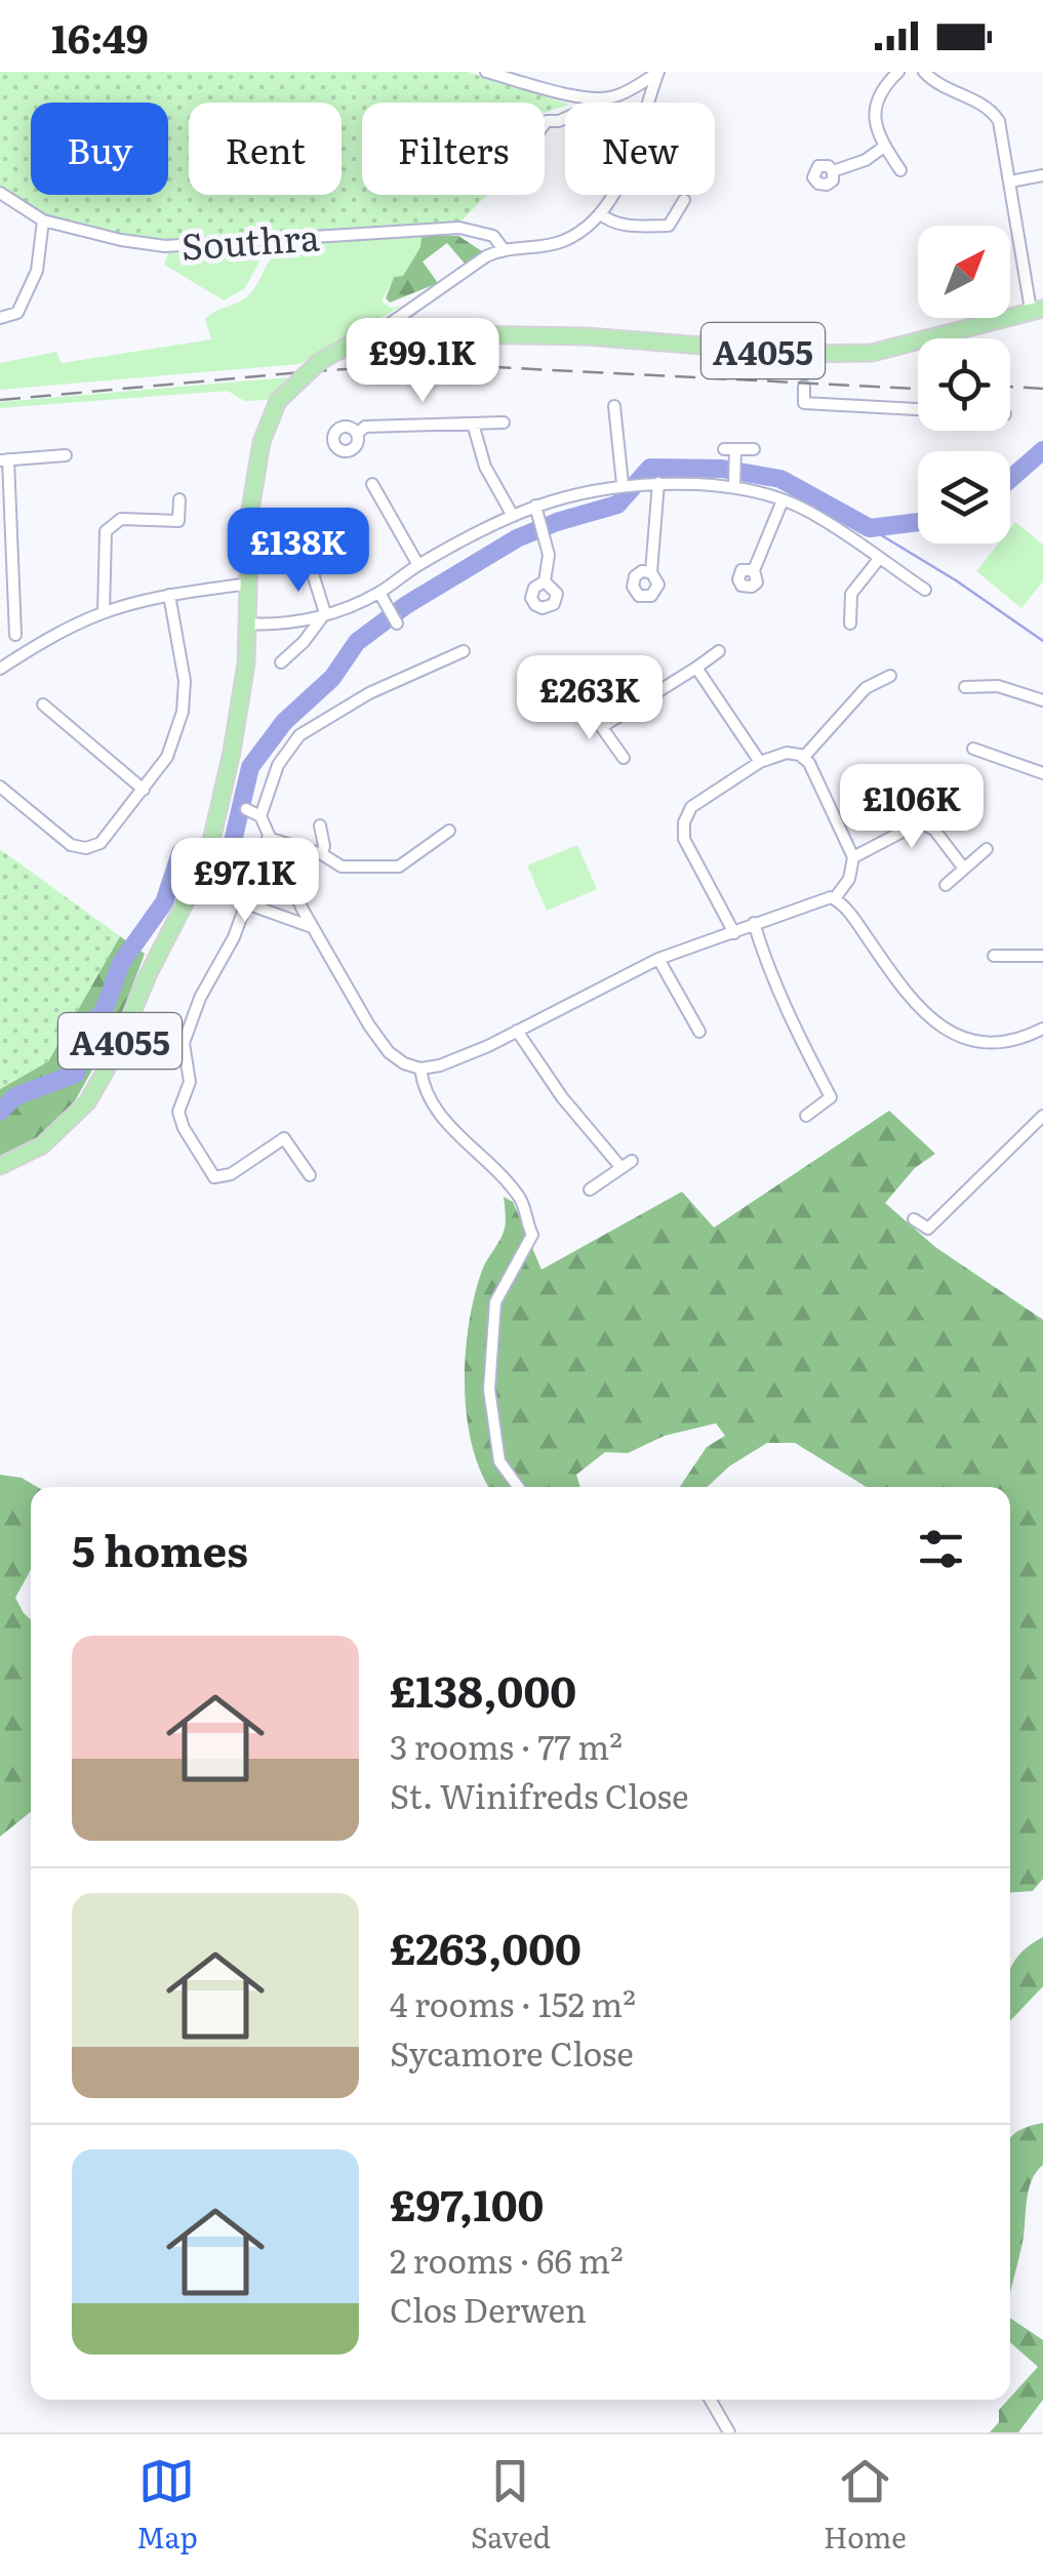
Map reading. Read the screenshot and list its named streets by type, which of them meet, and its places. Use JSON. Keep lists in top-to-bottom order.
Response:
{
  "streets": {
    "main road": ["A4055"],
    "street": ["Southra"]
  },
  "north": "top right",
  "page": {
    "status": "16:49",
    "chip": [
      "Buy",
      "Rent",
      "Filters",
      "New"
    ],
    "price": [
      "£99.1K",
      "£138K",
      "£263K",
      "£106K",
      "£97.1K"
    ],
    "heading": "5 homes",
    "list": [
      {
        "name": "£138,000",
        "note": "3 rooms · 77 m² · St. Winifreds Close"
      },
      {
        "name": "£263,000",
        "note": "4 rooms · 152 m² · Sycamore Close"
      },
      {
        "name": "£97,100",
        "note": "2 rooms · 66 m² · Clos Derwen"
      }
    ],
    "tabs": ["Map", "Saved", "Home"]
  }
}
